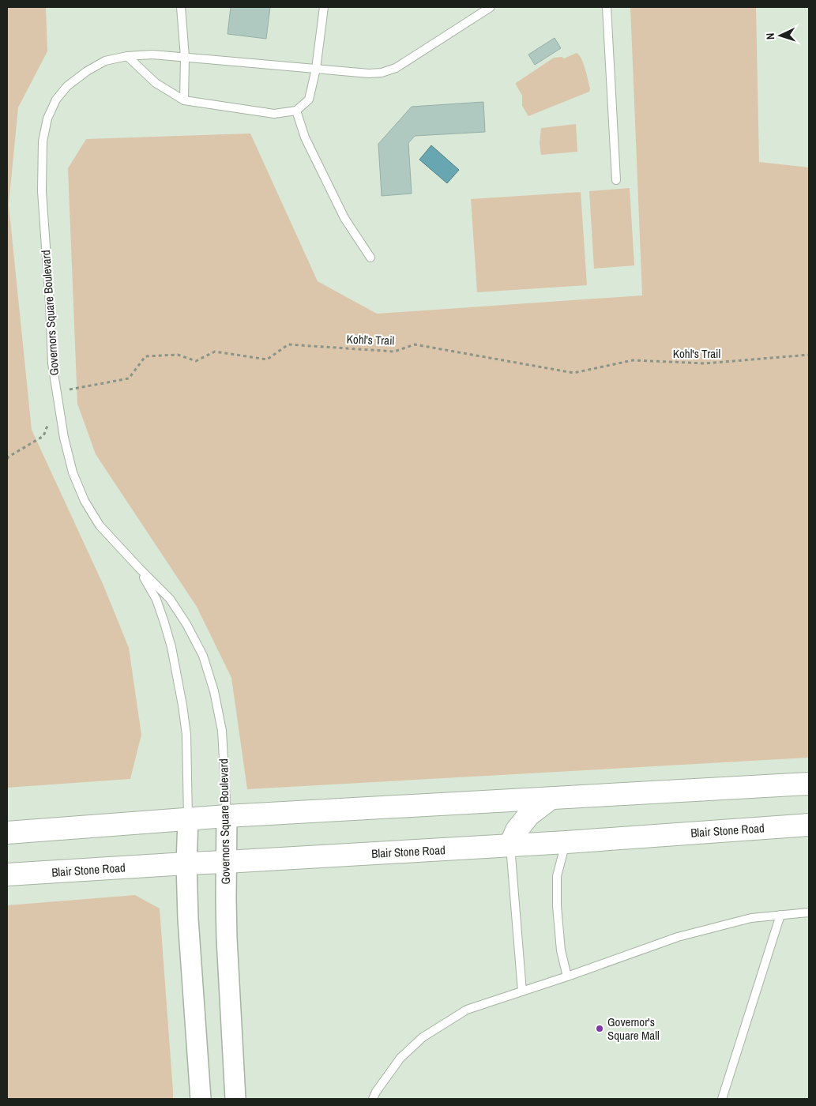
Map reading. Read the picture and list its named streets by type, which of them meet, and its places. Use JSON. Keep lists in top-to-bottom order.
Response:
{
  "streets": {
    "main road": ["Blair Stone Road"],
    "street": ["Governors Square Boulevard"],
    "path": ["Kohl's Trail"]
  },
  "crossings": [
    ["Governors Square Boulevard", "Kohl's Trail"],
    ["Governors Square Boulevard", "Blair Stone Road"]
  ],
  "places": ["Governor's Square Mall"],
  "north": "left"
}
